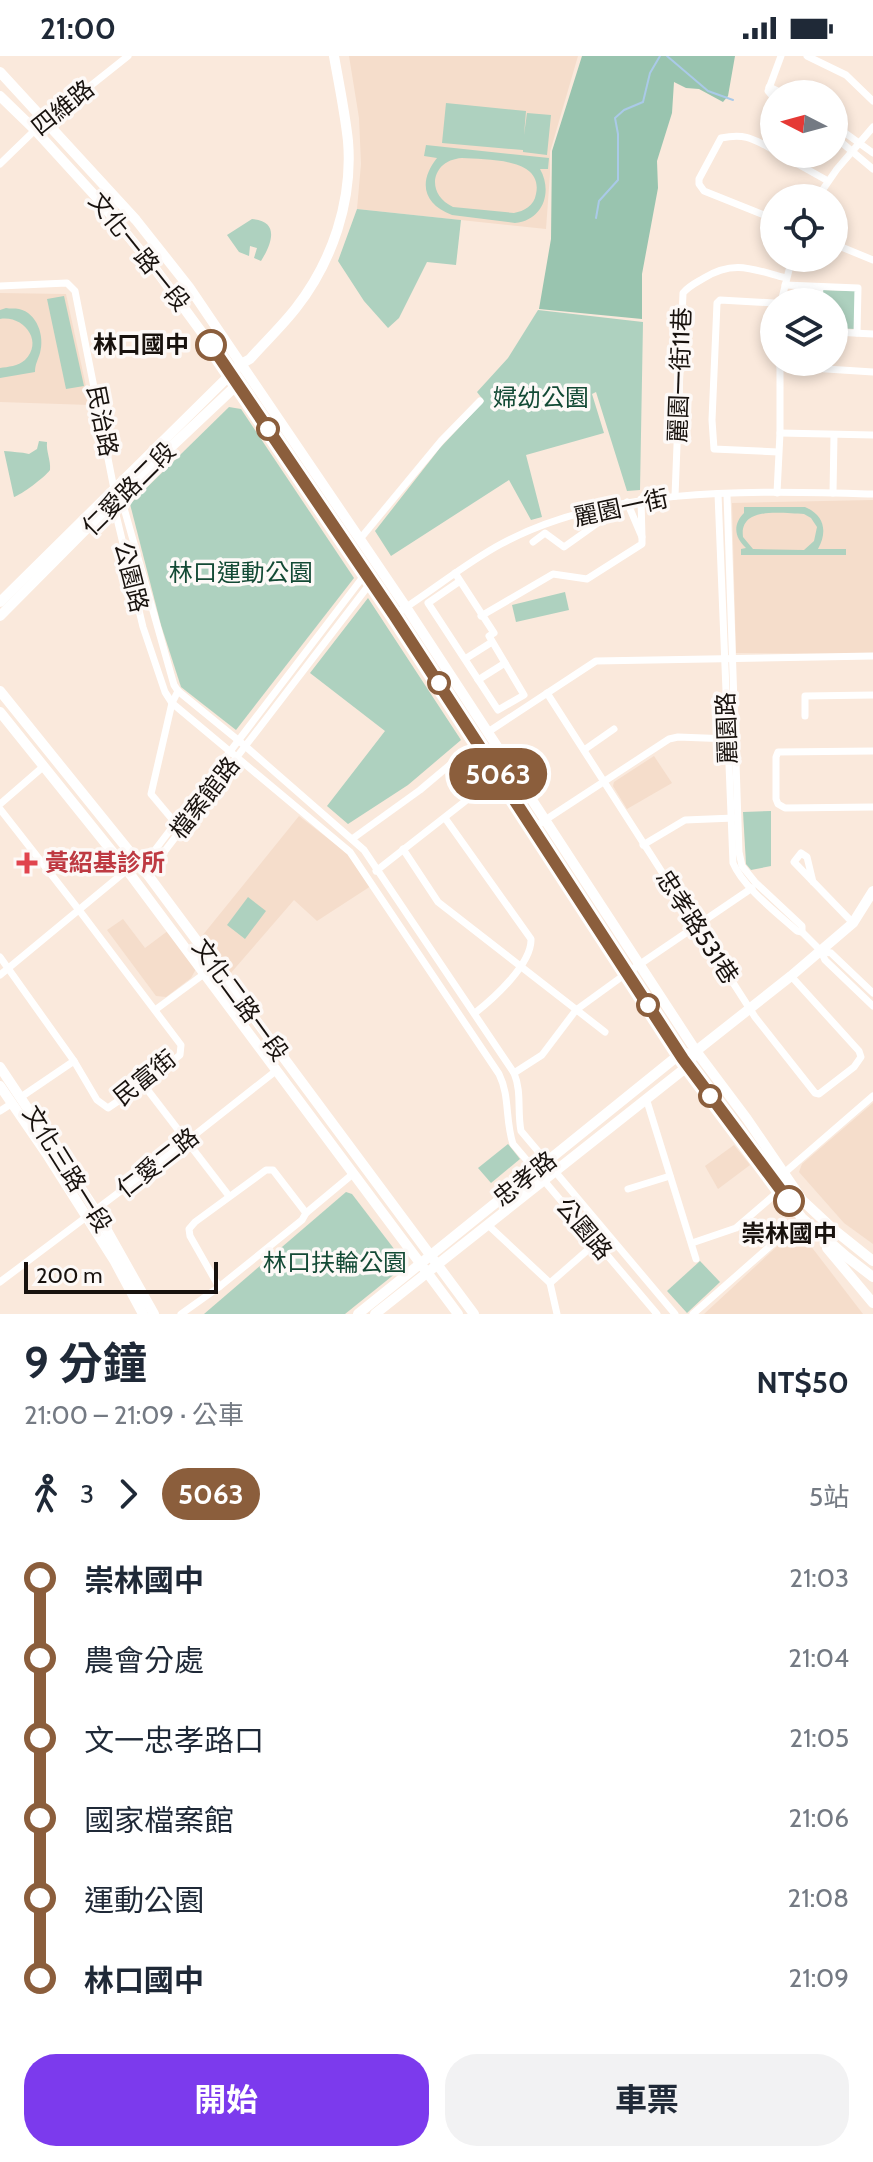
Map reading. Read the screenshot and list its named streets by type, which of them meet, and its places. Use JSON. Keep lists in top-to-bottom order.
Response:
{
  "streets": {
    "main road": [
      "文化一路一段",
      "仁愛路二段",
      "文化二路一段",
      "文化三路一段",
      "忠孝路"
    ],
    "street": [
      "四維路",
      "麗園一街11巷",
      "民治路",
      "麗園一街",
      "公園路",
      "麗園路",
      "檔案館路",
      "忠孝路531巷",
      "民富街",
      "仁愛二路"
    ]
  },
  "crossings": [
    ["四維路", "文化一路一段"],
    ["文化一路一段", "仁愛路二段"],
    ["文化一路一段", "麗園一街"],
    ["文化一路一段", "檔案館路"],
    ["文化一路一段", "忠孝路"],
    ["麗園一街11巷", "麗園一街"],
    ["民治路", "仁愛路二段"],
    ["民治路", "公園路"],
    ["仁愛路二段", "公園路"],
    ["麗園一街", "麗園路"],
    ["公園路", "檔案館路"],
    ["公園路", "忠孝路"],
    ["麗園路", "忠孝路"],
    ["檔案館路", "文化二路一段"],
    ["忠孝路531巷", "忠孝路"],
    ["文化二路一段", "仁愛二路"],
    ["文化二路一段", "忠孝路"],
    ["仁愛二路", "文化三路一段"]
  ],
  "parks": ["婦幼公園", "林口運動公園", "林口扶輪公園"],
  "places": {
    "other": ["林口國中", "崇林國中"],
    "health": ["黃紹基診所"]
  },
  "lines": ["bus line 5063"],
  "scale_bar": "200 m",
  "north": "left",
  "page": {
    "status": "21:00",
    "on_map": "5063",
    "scale": "200 m",
    "heading": ["9 分鐘", "21:00 – 21:09 · 公車", "NT$50"],
    "legs": ["3", "5063", "5站"],
    "list": [
      {
        "name": "崇林國中",
        "value": "21:03"
      },
      {
        "name": "農會分處",
        "value": "21:04"
      },
      {
        "name": "文一忠孝路口",
        "value": "21:05"
      },
      {
        "name": "國家檔案館",
        "value": "21:06"
      },
      {
        "name": "運動公園",
        "value": "21:08"
      },
      {
        "name": "林口國中",
        "value": "21:09"
      }
    ],
    "buttons": ["開始", "車票"]
  }
}
